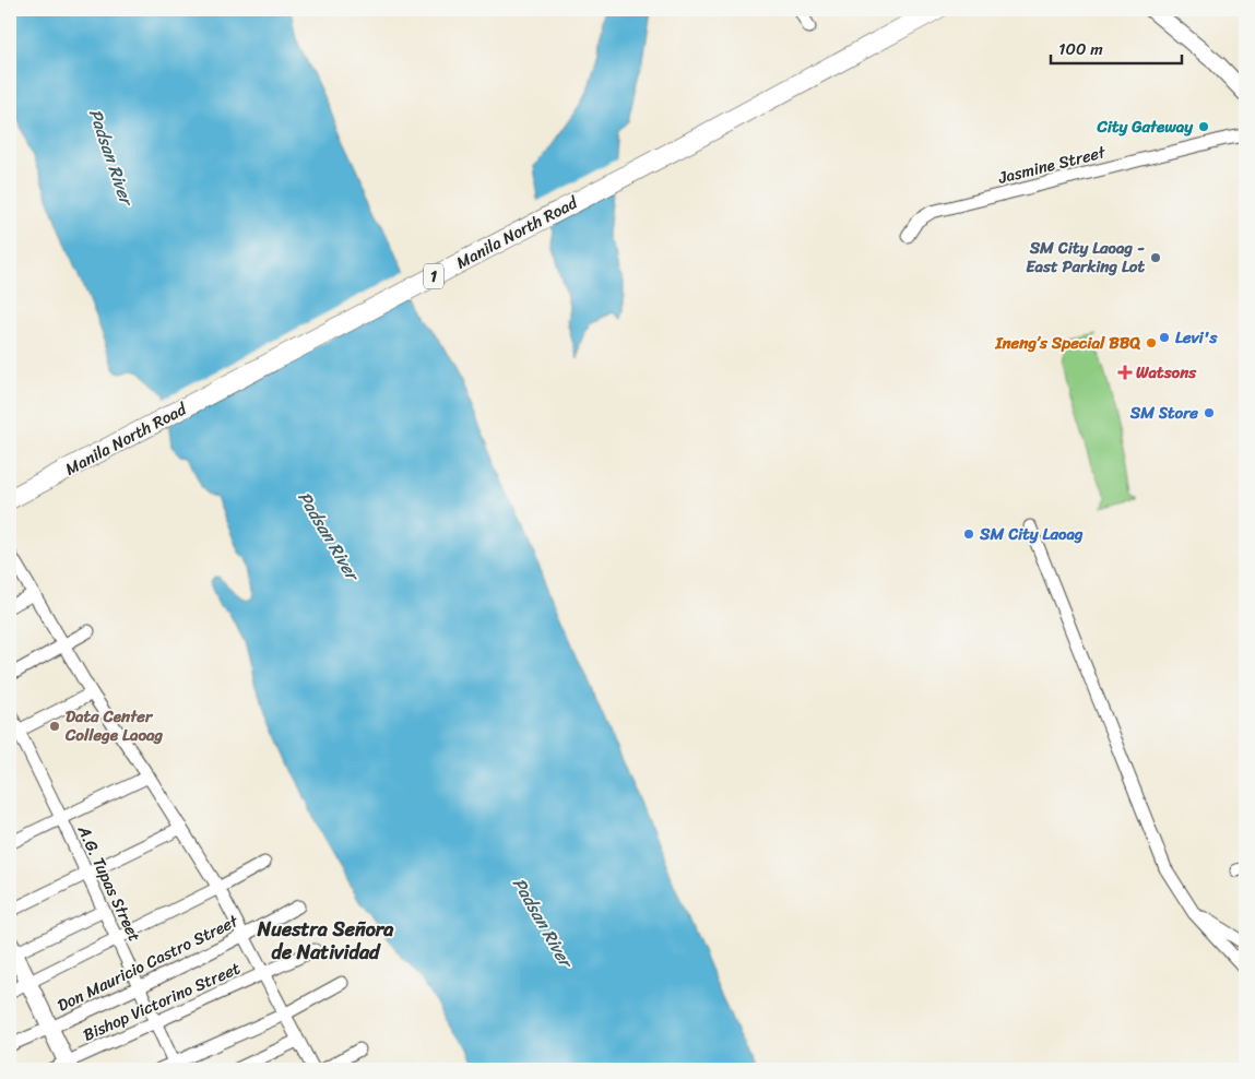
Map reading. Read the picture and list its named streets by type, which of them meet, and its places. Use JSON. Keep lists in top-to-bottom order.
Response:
{
  "streets": {
    "highway": ["Manila North Road", "1"],
    "street": [
      "Jasmine Street",
      "A.G. Tupas Street",
      "Don Mauricio Castro Street",
      "Bishop Victorino Street"
    ]
  },
  "crossings": [
    ["A.G. Tupas Street", "Don Mauricio Castro Street"],
    ["A.G. Tupas Street", "Bishop Victorino Street"]
  ],
  "districts": ["Nuestra Señora de Natividad"],
  "water": ["Padsan River"],
  "places": {
    "other": [
      "City Gateway",
      "SM City Laoag - East Parking Lot",
      "Levi's",
      "Ineng’s Special BBQ",
      "SM Store",
      "SM City Laoag",
      "Data Center College Laoag"
    ],
    "health": ["Watsons"]
  },
  "scale_bar": "100 m"
}
